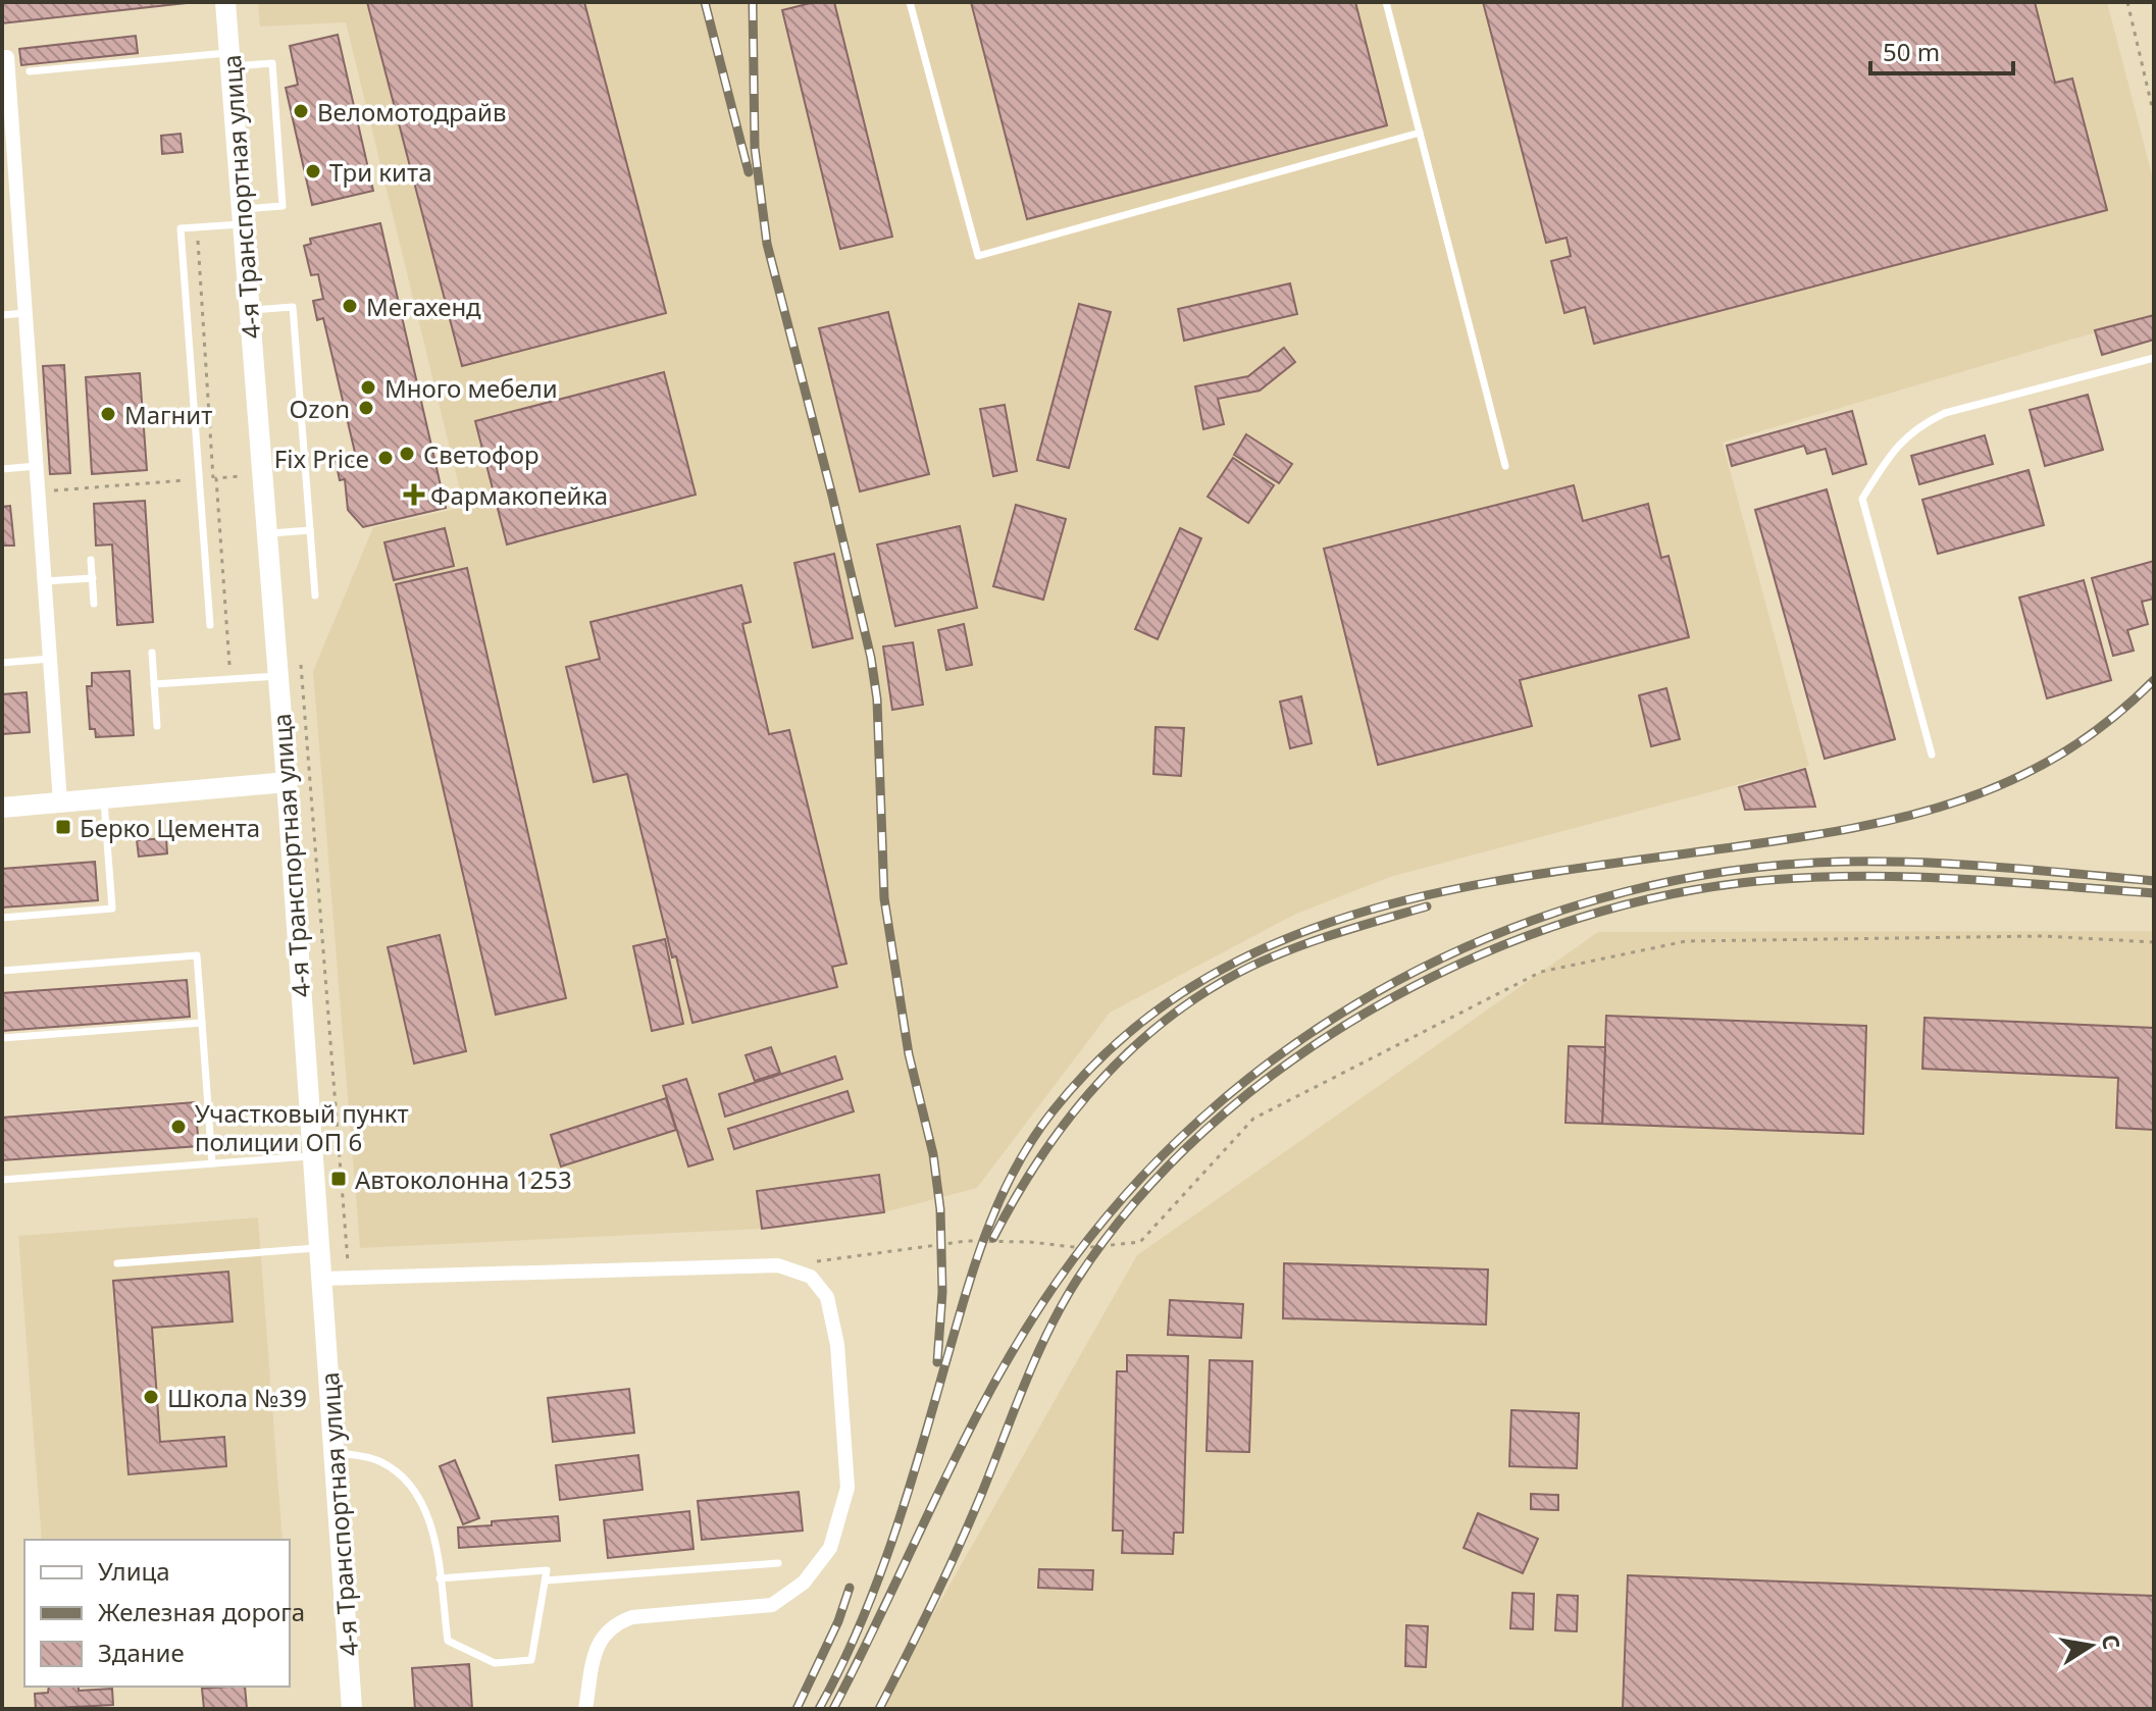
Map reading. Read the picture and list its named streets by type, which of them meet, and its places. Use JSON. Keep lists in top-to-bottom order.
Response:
{
  "streets": {
    "main road": ["4-я Транспортная улица"]
  },
  "places": {
    "other": [
      "Веломотодрайв",
      "Три кита",
      "Мегахенд",
      "Много мебели",
      "Ozon",
      "Магнит",
      "Светофор",
      "Fix Price",
      "Участковый пункт полиции ОП 6",
      "Школа №39"
    ],
    "health": ["Фармакопейка"],
    "transit": ["Берко Цемента", "Автоколонна 1253"]
  },
  "legend": ["Улица", "Железная дорога", "Здание"],
  "scale_bar": "50 m",
  "north": "right"
}
